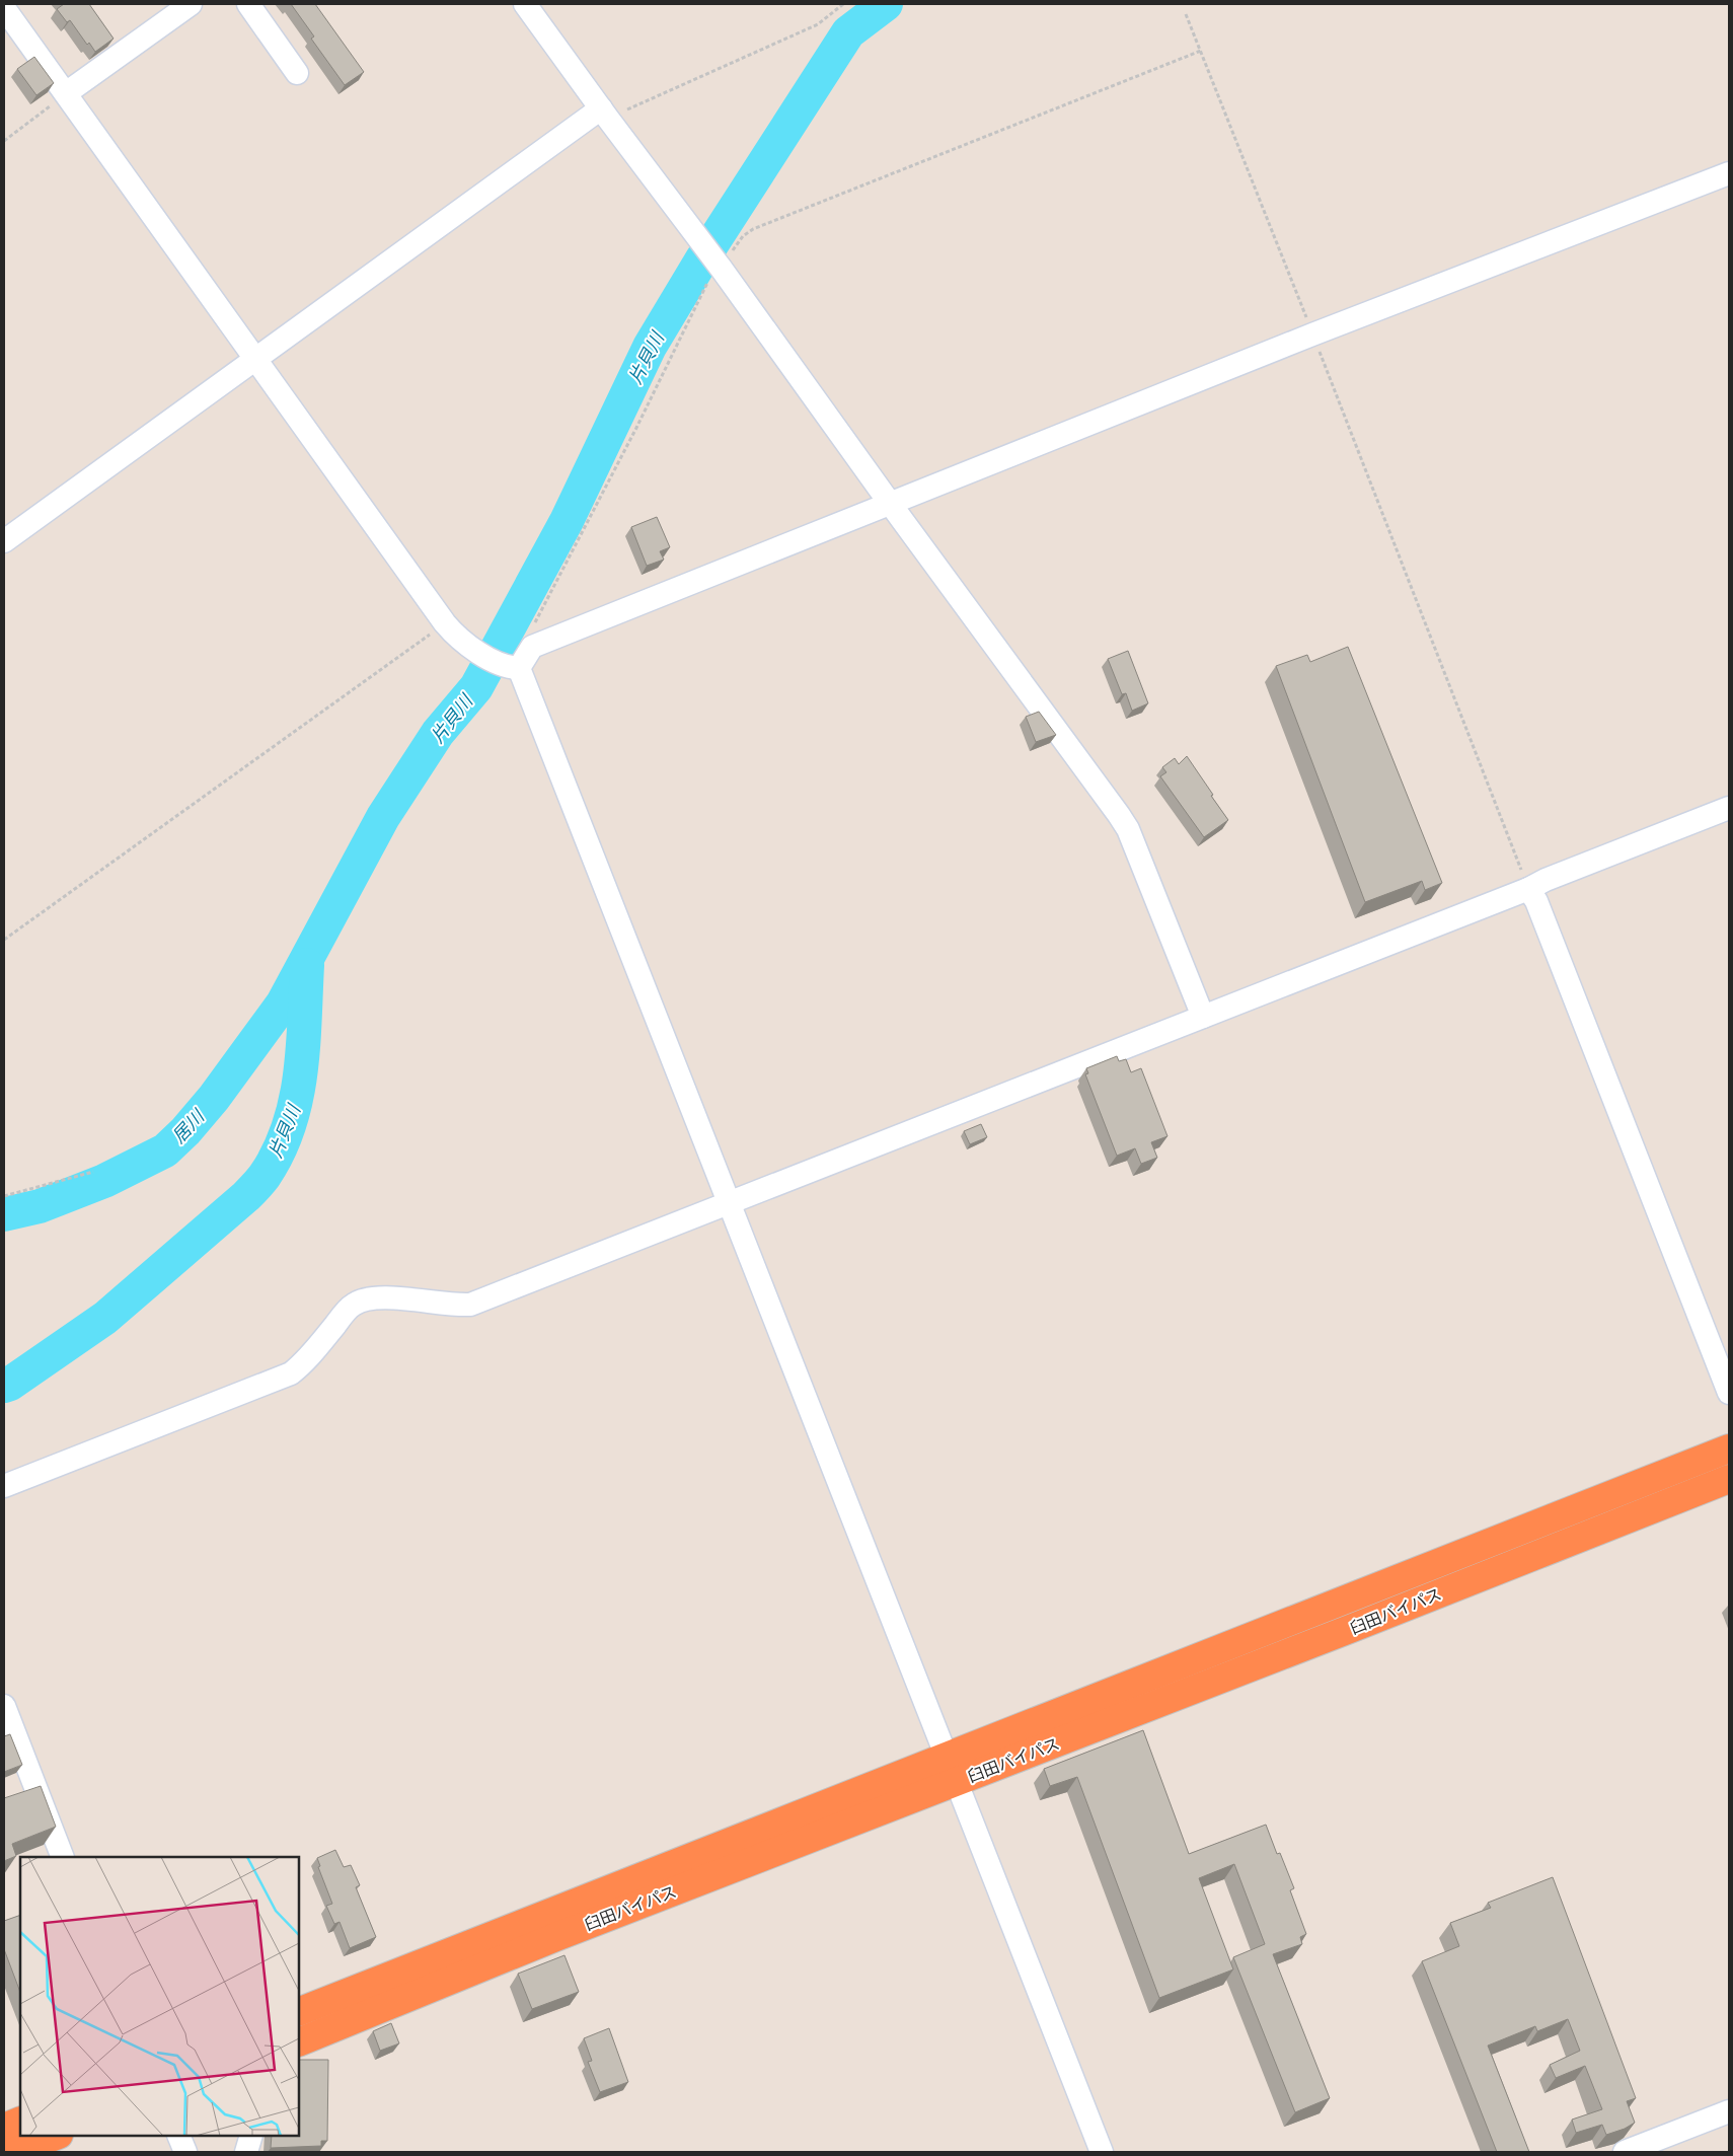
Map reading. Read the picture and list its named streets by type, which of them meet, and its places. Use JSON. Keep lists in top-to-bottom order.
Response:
{
  "streets": {
    "highway": ["臼田バイパス"]
  },
  "water": ["片貝川", "居川"]
}
